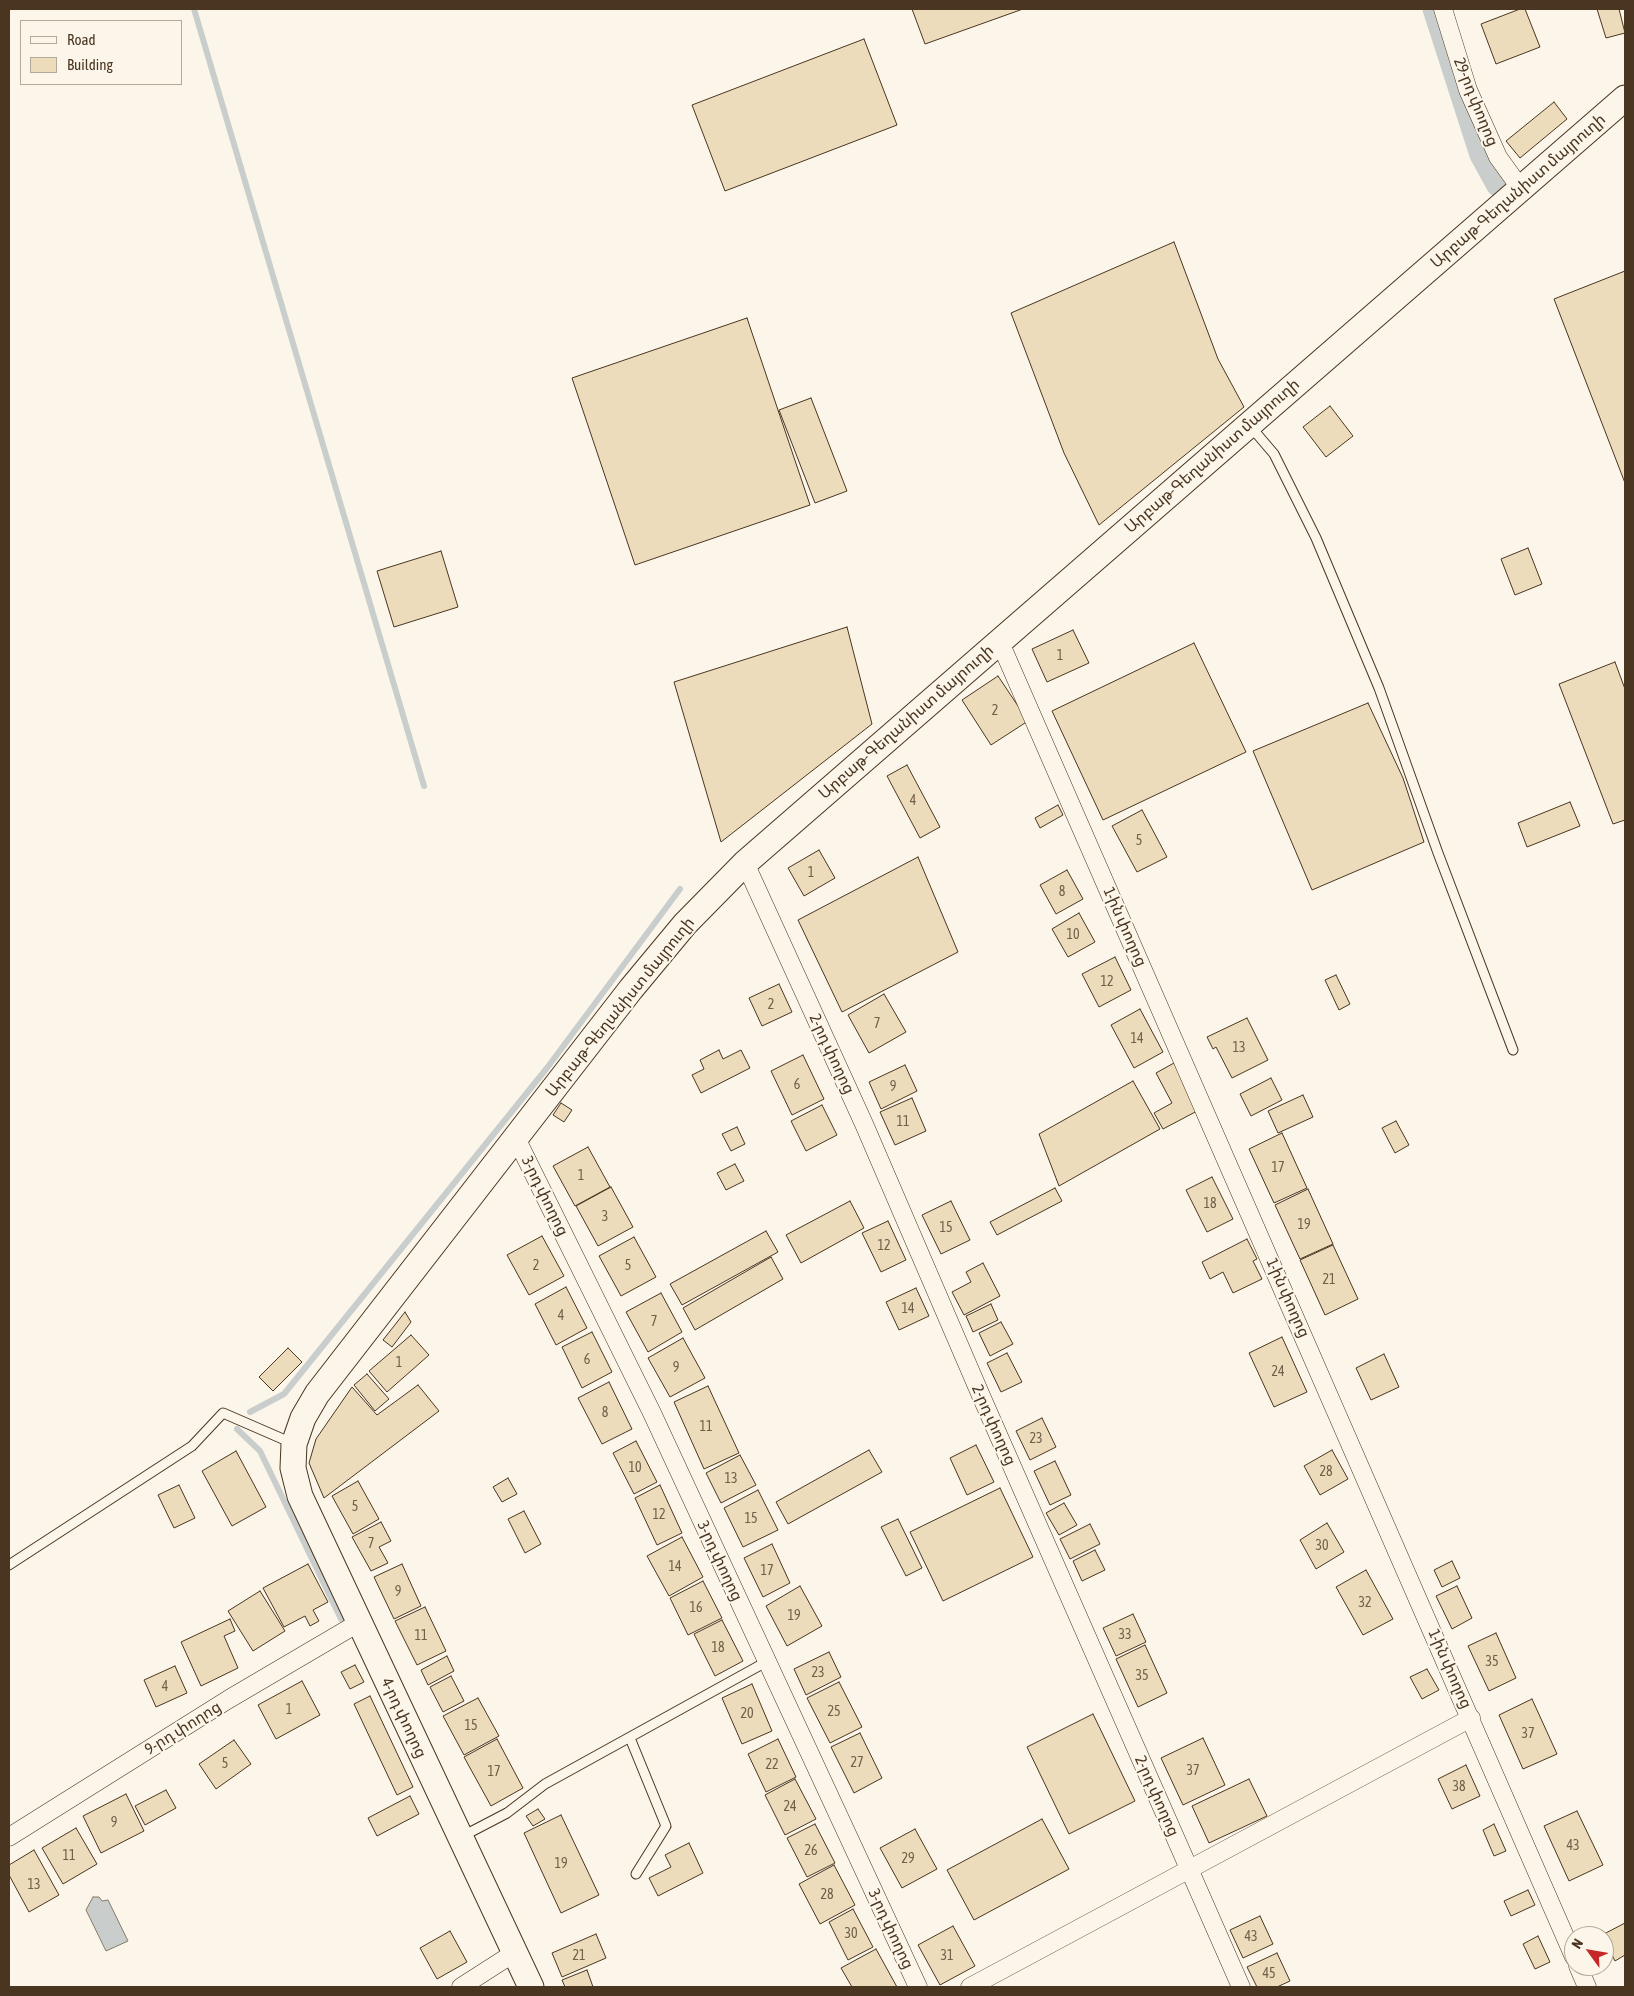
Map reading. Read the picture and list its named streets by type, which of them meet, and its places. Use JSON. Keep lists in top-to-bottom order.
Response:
{
  "streets": {
    "main road": ["Արբաթ-Գեղանիստ մայրուղի", "4-րդ փողոց"],
    "street": [
      "29-րդ փողոց",
      "1-ին փողոց",
      "2-րդ փողոց",
      "3-րդ փողոց",
      "9-րդ փողոց"
    ]
  },
  "crossings": [
    ["29-րդ փողոց", "Արբաթ-Գեղանիստ մայրուղի"],
    ["Արբաթ-Գեղանիստ մայրուղի", "1-ին փողոց"],
    ["Արբաթ-Գեղանիստ մայրուղի", "2-րդ փողոց"],
    ["Արբաթ-Գեղանիստ մայրուղի", "3-րդ փողոց"],
    ["Արբաթ-Գեղանիստ մայրուղի", "4-րդ փողոց"],
    ["4-րդ փողոց", "9-րդ փողոց"]
  ],
  "house_numbers": [
    "1",
    "2",
    "4",
    "5",
    "1",
    "8",
    "10",
    "12",
    "2",
    "7",
    "14",
    "13",
    "6",
    "9",
    "11",
    "17",
    "1",
    "18",
    "3",
    "19",
    "15",
    "12",
    "2",
    "5",
    "21",
    "14",
    "4",
    "7",
    "6",
    "1",
    "9",
    "24",
    "8",
    "11",
    "23",
    "10",
    "28",
    "13",
    "5",
    "12",
    "15",
    "7",
    "30",
    "14",
    "17",
    "9",
    "32",
    "16",
    "19",
    "33",
    "11",
    "18",
    "35",
    "23",
    "35",
    "4",
    "1",
    "25",
    "20",
    "15",
    "37",
    "27",
    "5",
    "22",
    "37",
    "17",
    "38",
    "24",
    "9",
    "43",
    "26",
    "11",
    "29",
    "19",
    "13",
    "28",
    "30",
    "43",
    "21",
    "31",
    "45"
  ],
  "legend": ["Road", "Building"],
  "north": "top left"
}
